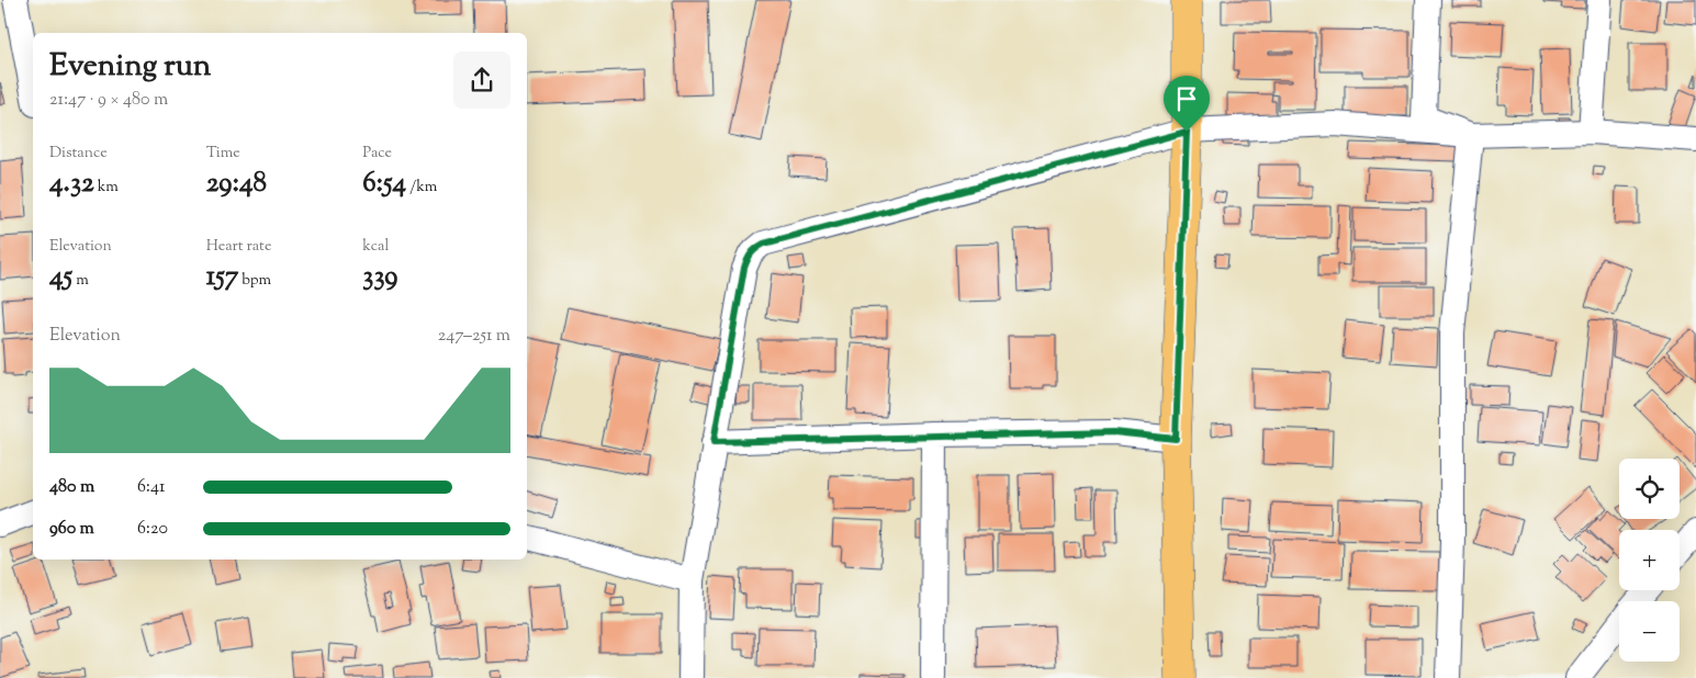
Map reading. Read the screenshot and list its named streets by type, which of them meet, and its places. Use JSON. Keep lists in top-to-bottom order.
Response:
{
  "page": {
    "heading": ["Evening run", "21:47 · 9 × 480 m"],
    "stats": [
      ["Distance", "4.32 km"],
      ["Time", "29:48"],
      ["Pace", "6:54 /km"],
      ["Elevation", "45 m"],
      ["Heart rate", "157 bpm"],
      ["kcal", "339"]
    ],
    "chart": ["Elevation", "247–251 m"],
    "map_buttons": ["+", "−"],
    "list": [
      {
        "name": "480 m",
        "note": "6:41"
      },
      {
        "name": "960 m",
        "note": "6:20"
      }
    ]
  }
}
